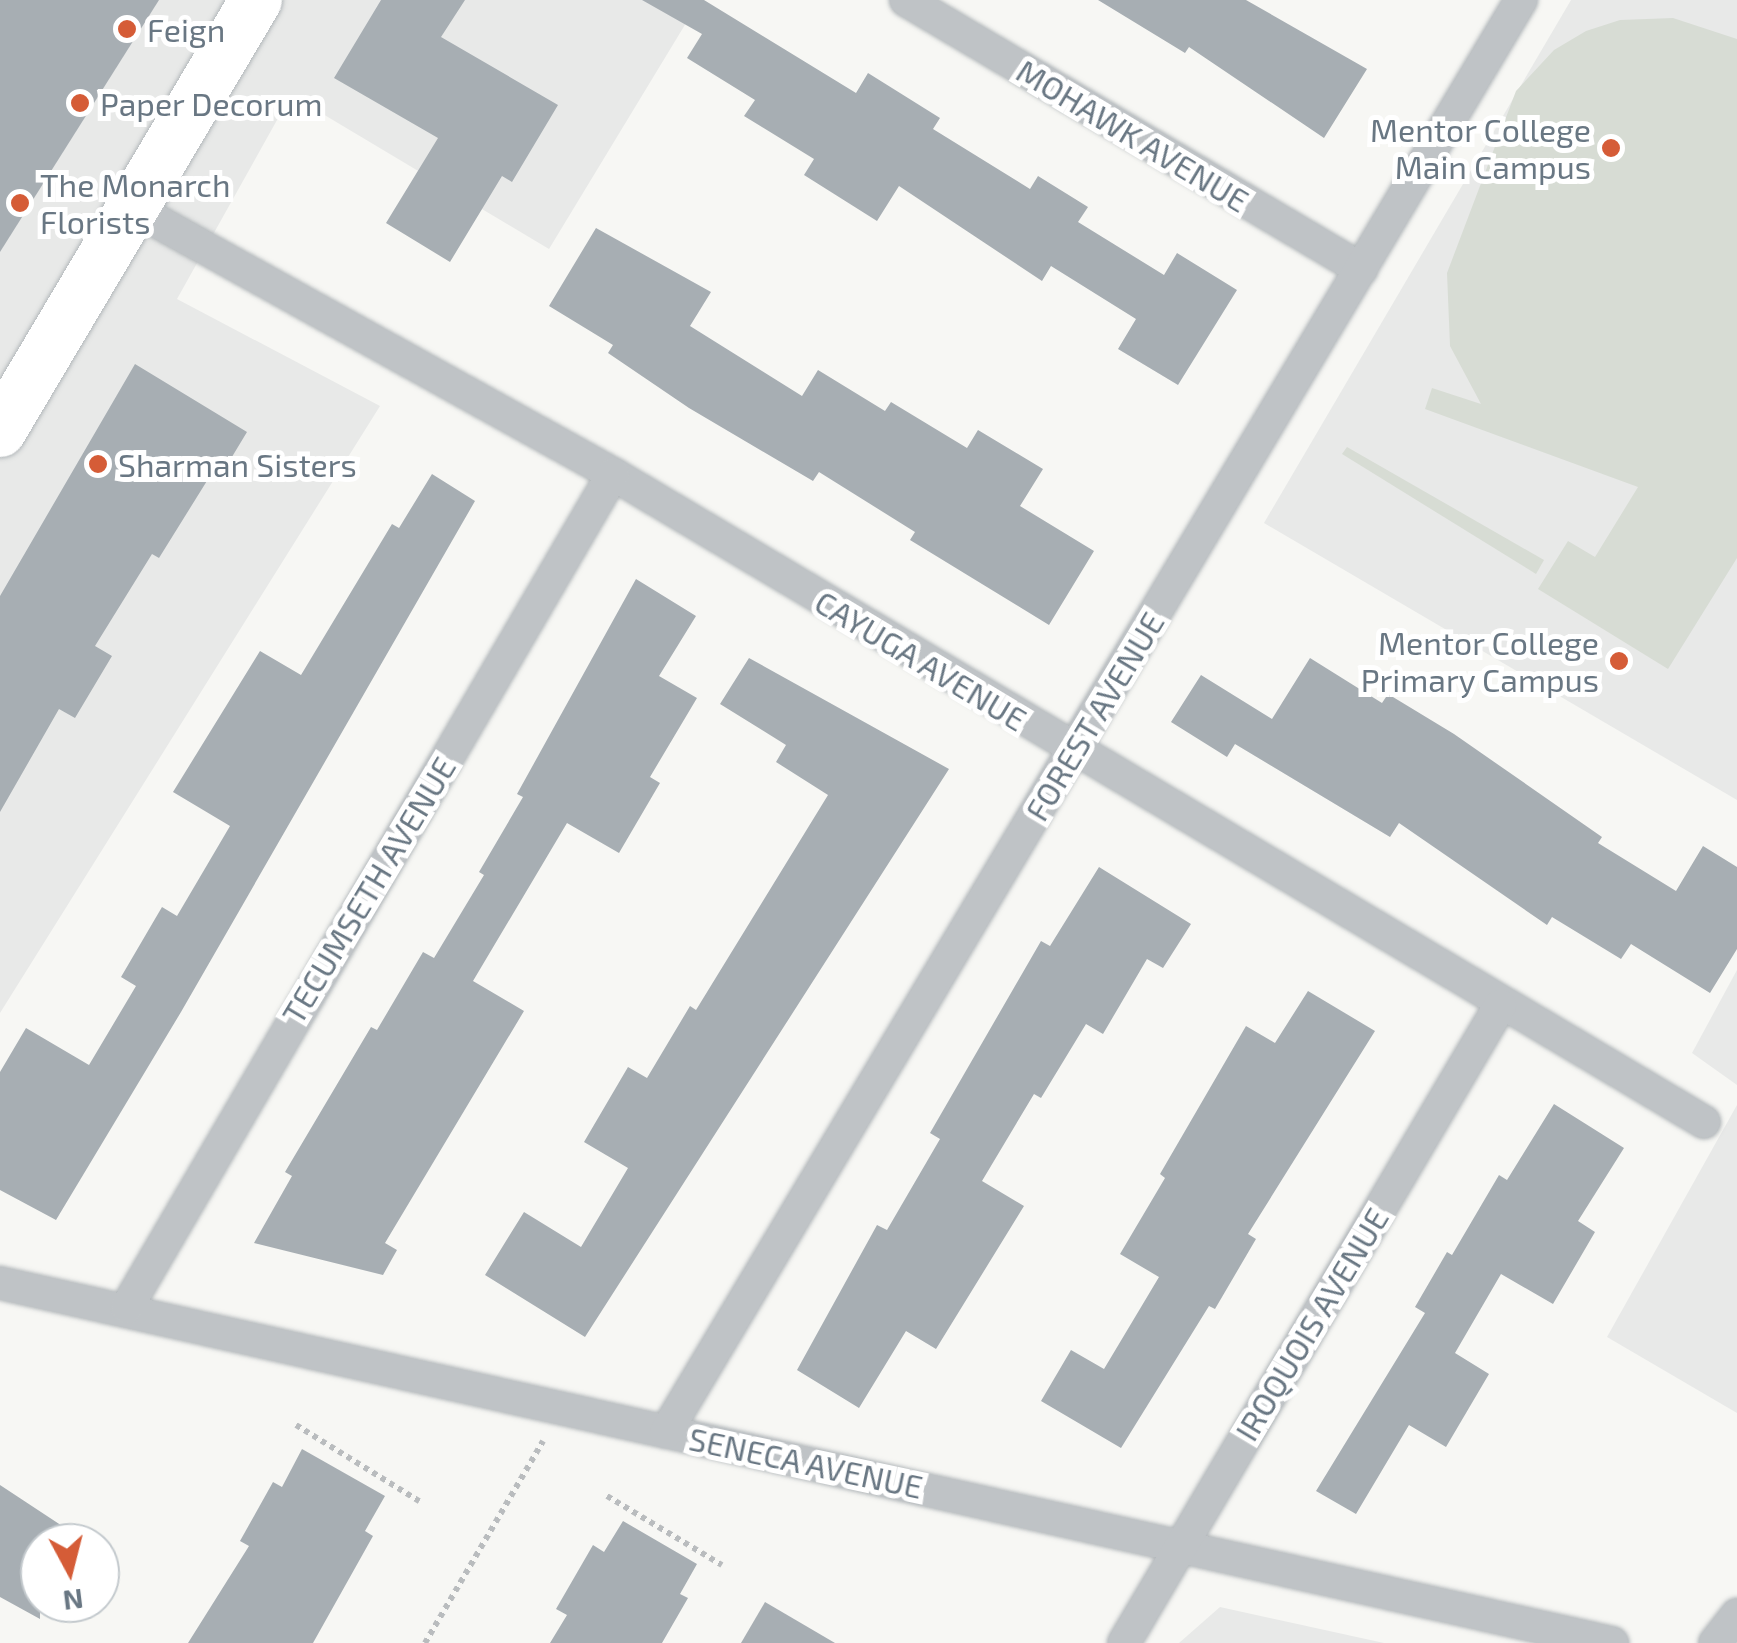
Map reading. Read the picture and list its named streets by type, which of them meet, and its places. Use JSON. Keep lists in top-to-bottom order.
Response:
{
  "streets": {
    "street": [
      "MOHAWK AVENUE",
      "CAYUGA AVENUE",
      "FOREST AVENUE",
      "TECUMSETH AVENUE",
      "IROQUOIS AVENUE",
      "SENECA AVENUE"
    ]
  },
  "crossings": [
    ["MOHAWK AVENUE", "FOREST AVENUE"],
    ["CAYUGA AVENUE", "FOREST AVENUE"],
    ["CAYUGA AVENUE", "TECUMSETH AVENUE"],
    ["CAYUGA AVENUE", "IROQUOIS AVENUE"],
    ["FOREST AVENUE", "SENECA AVENUE"],
    ["TECUMSETH AVENUE", "SENECA AVENUE"],
    ["IROQUOIS AVENUE", "SENECA AVENUE"]
  ],
  "places": [
    "Feign",
    "Paper Decorum",
    "Mentor College Main Campus",
    "The Monarch Florists",
    "Sharman Sisters",
    "Mentor College Primary Campus"
  ],
  "north": "bottom"
}
